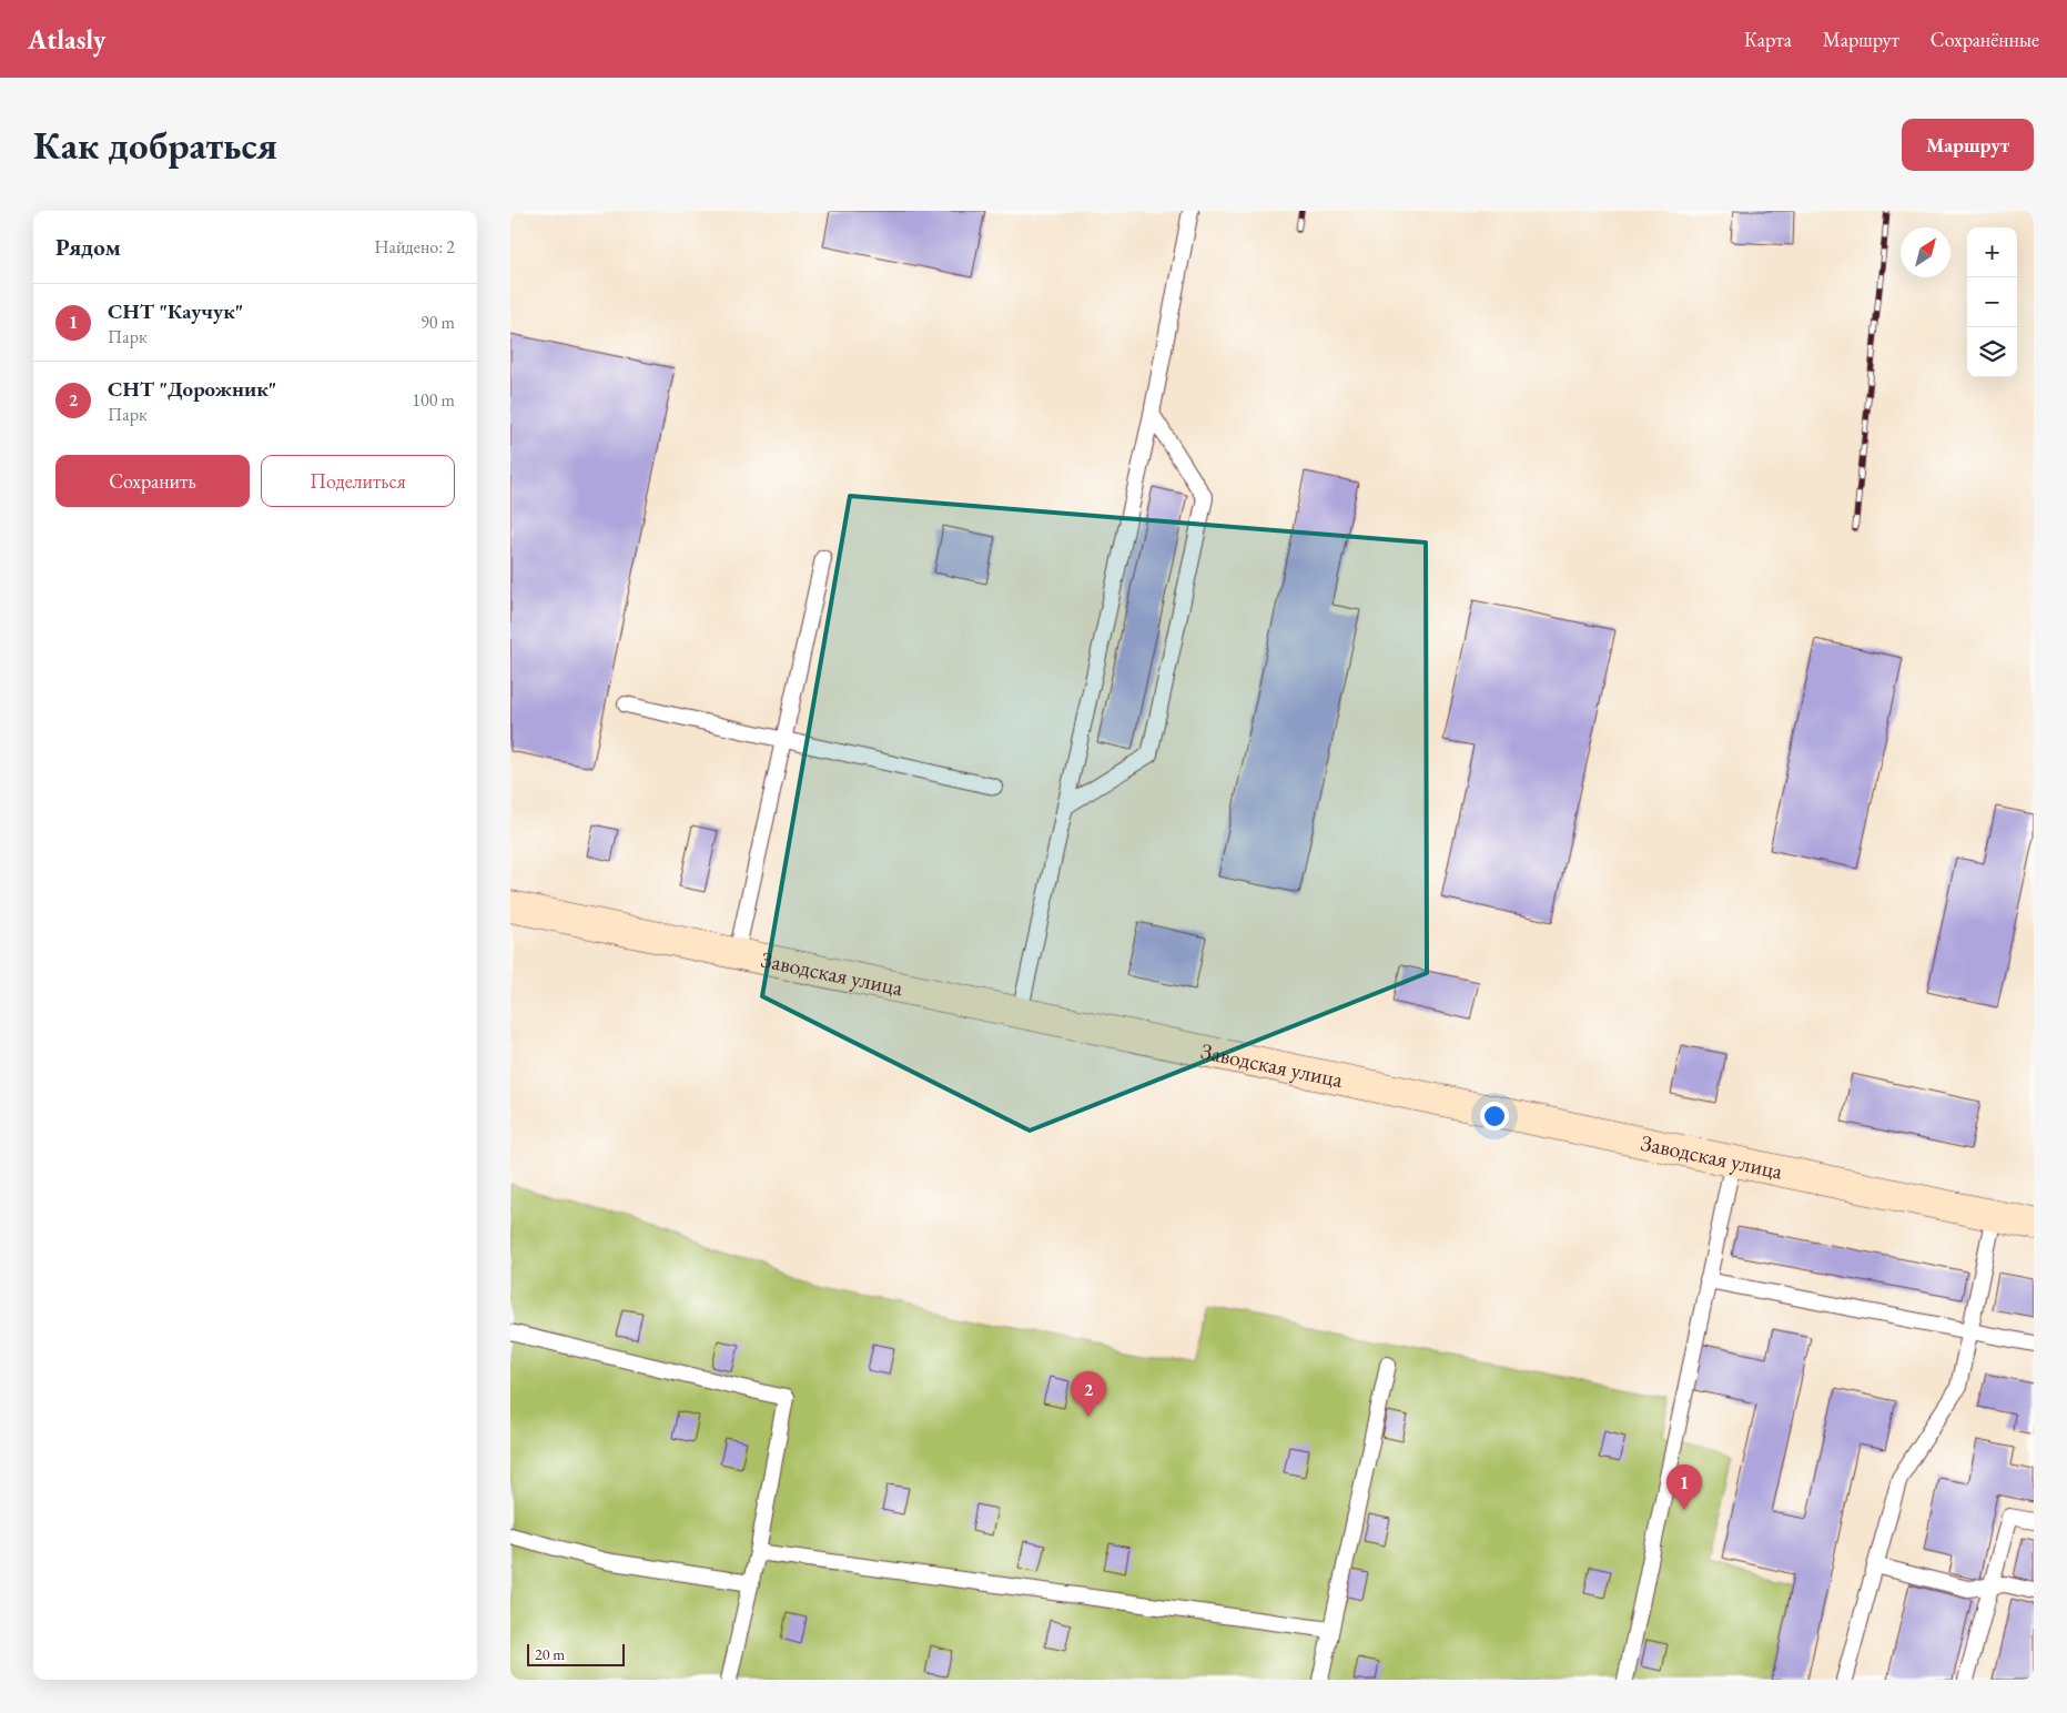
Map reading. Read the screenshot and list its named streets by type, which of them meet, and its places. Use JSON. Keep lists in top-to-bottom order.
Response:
{
  "streets": {
    "main road": ["Заводская улица"]
  },
  "scale_bar": "20 m",
  "north": "top right",
  "page": {
    "header": "Atlasly",
    "nav": ["Карта", "Маршрут", "Сохранённые"],
    "buttons": [
      "Маршрут",
      ["Сохранить", "Поделиться"]
    ],
    "title": "Как добраться",
    "heading": ["Рядом", "Найдено: 2"],
    "map_buttons": ["+", "−"],
    "list": [
      {
        "mark": "1",
        "name": "СНТ \"Каучук\"",
        "note": "Парк",
        "value": "90 m"
      },
      {
        "mark": "2",
        "name": "СНТ \"Дорожник\"",
        "note": "Парк",
        "value": "100 m"
      }
    ],
    "pins": ["2", "1"],
    "scale": "20 m"
  }
}
